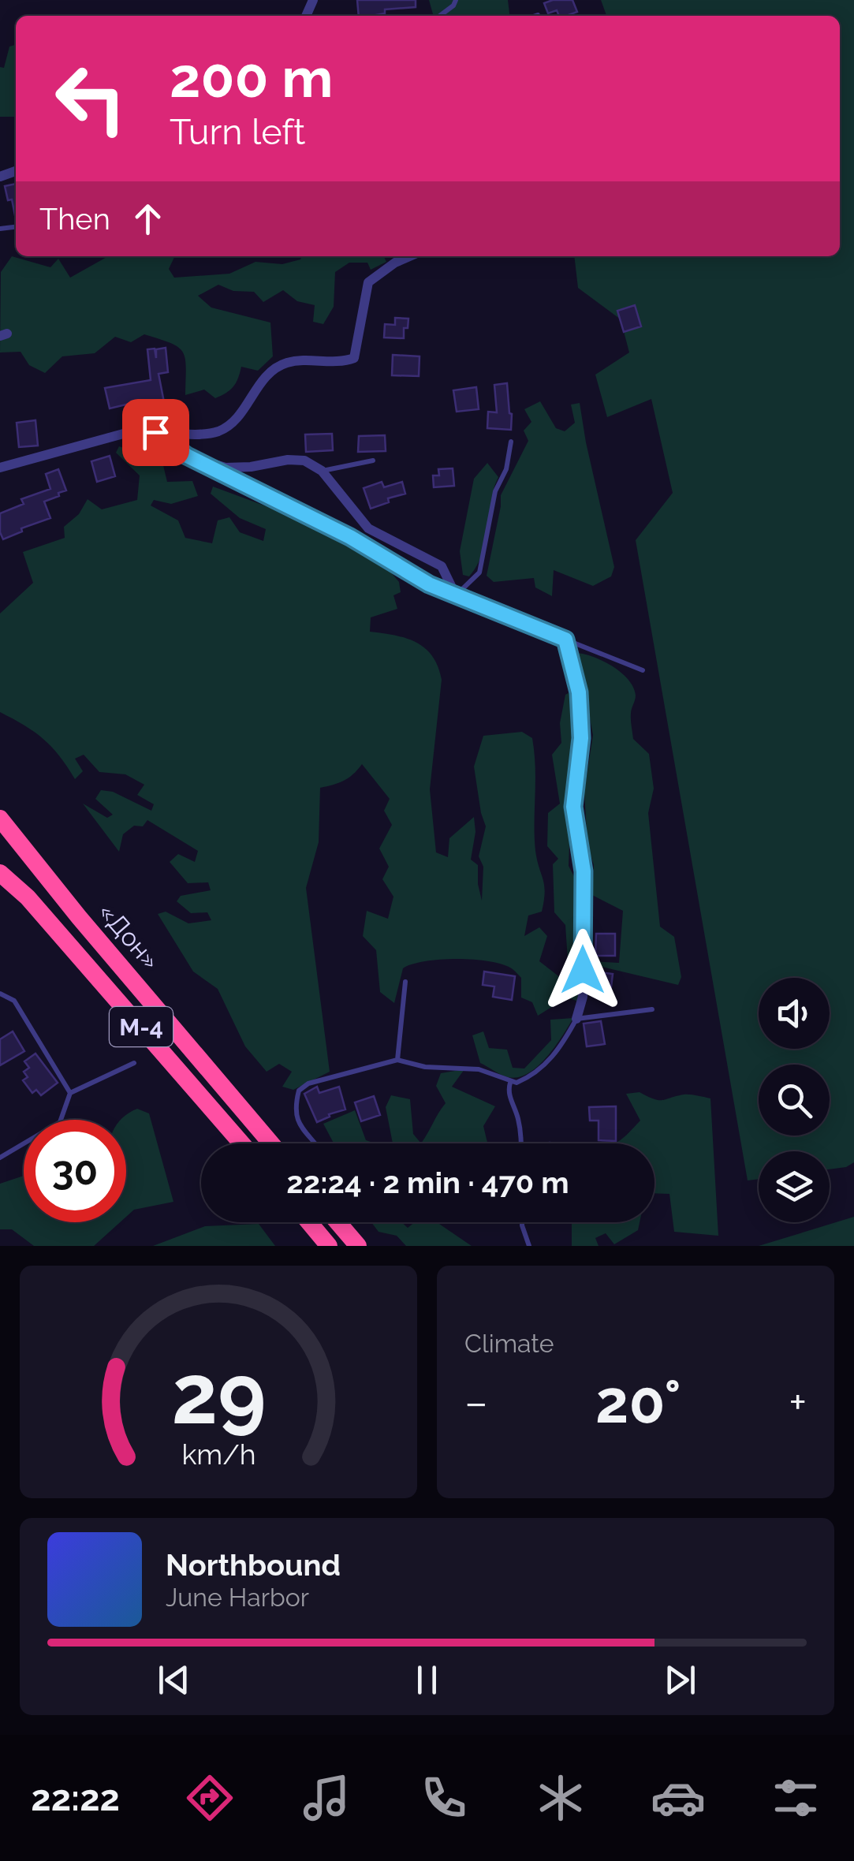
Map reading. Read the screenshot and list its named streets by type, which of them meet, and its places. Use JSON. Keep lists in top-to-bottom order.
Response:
{
  "streets": {
    "highway": ["«Дон»", "М-4"]
  },
  "page": {
    "turn": ["200 m", "Turn left"],
    "then": "Then",
    "limit": "30",
    "trip": "22:24 · 2 min · 470 m",
    "tile": "Climate",
    "heat": ["−", "20°", "+"],
    "song": ["Northbound", "June Harbor"],
    "tabs": "22:22",
    "gauge": ["29", "km/h"]
  }
}
